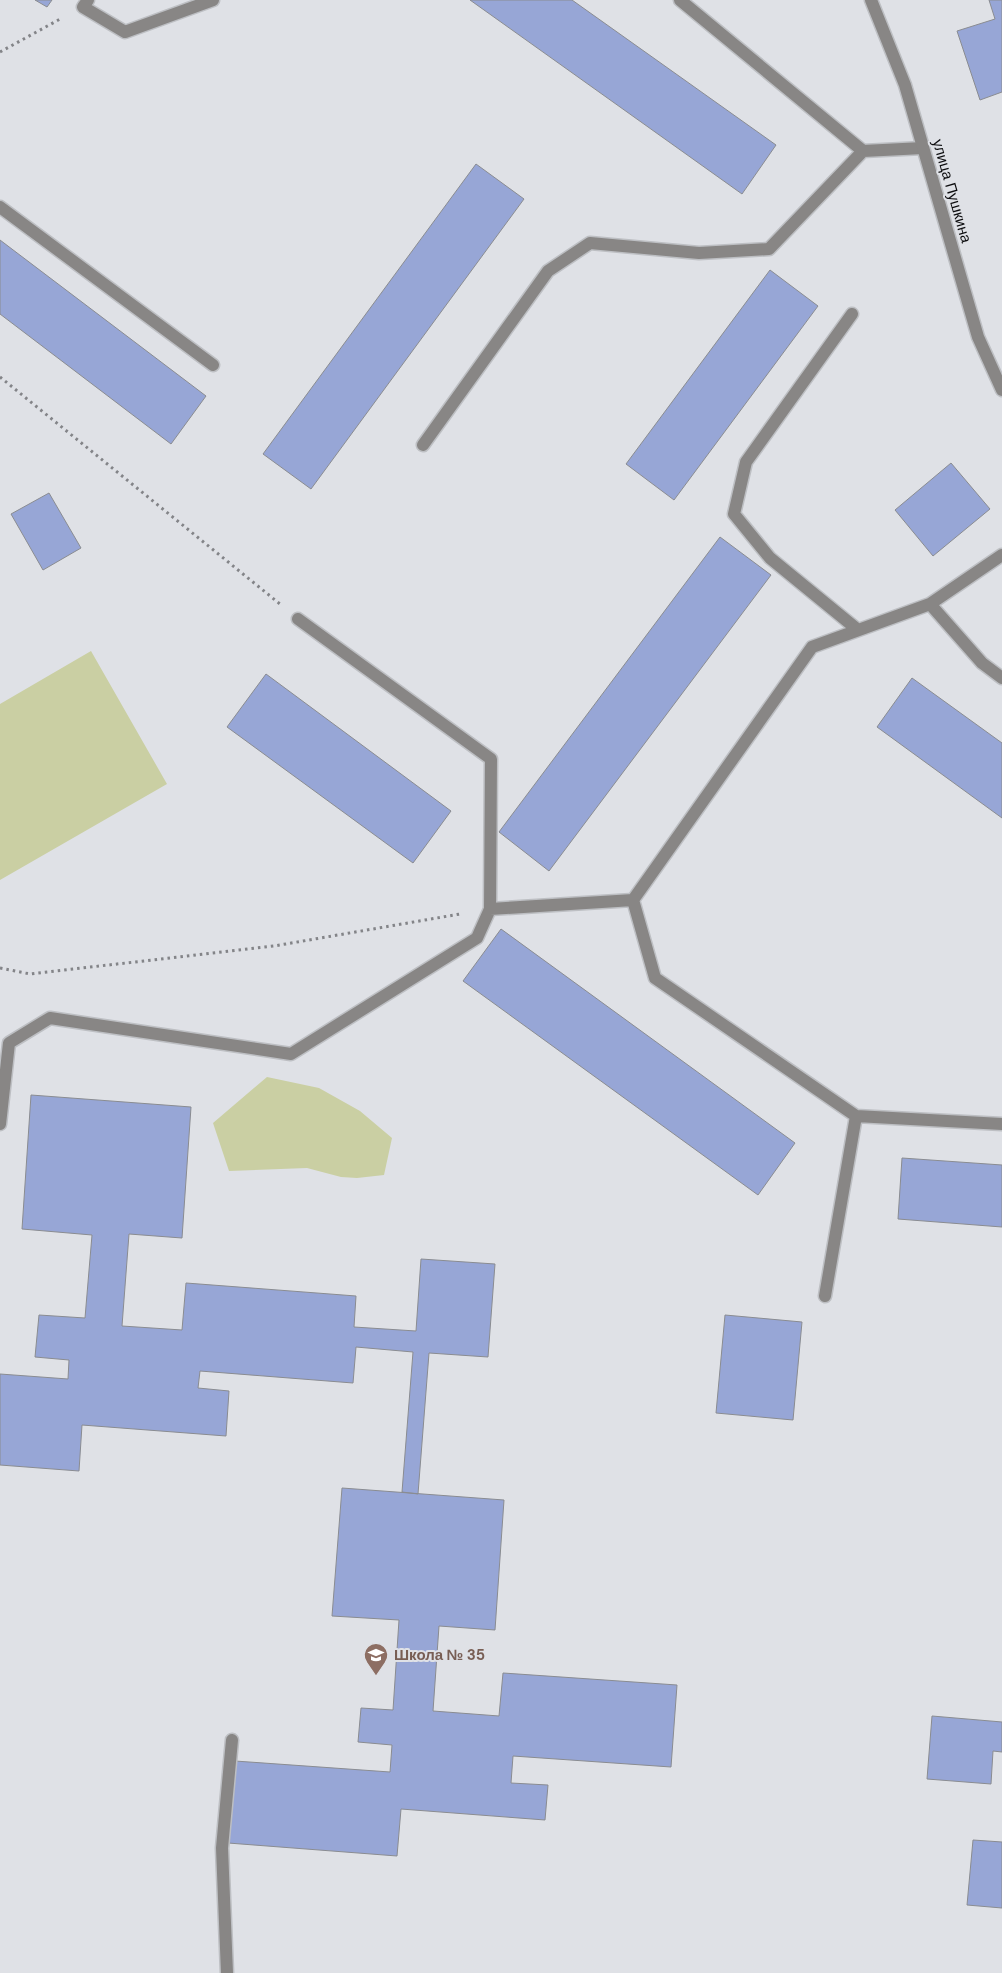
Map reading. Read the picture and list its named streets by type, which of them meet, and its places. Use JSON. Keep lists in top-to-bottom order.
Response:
{
  "streets": {
    "street": ["улица Пушкина"]
  },
  "places": {
    "school or university": ["Школа № 35"]
  }
}
